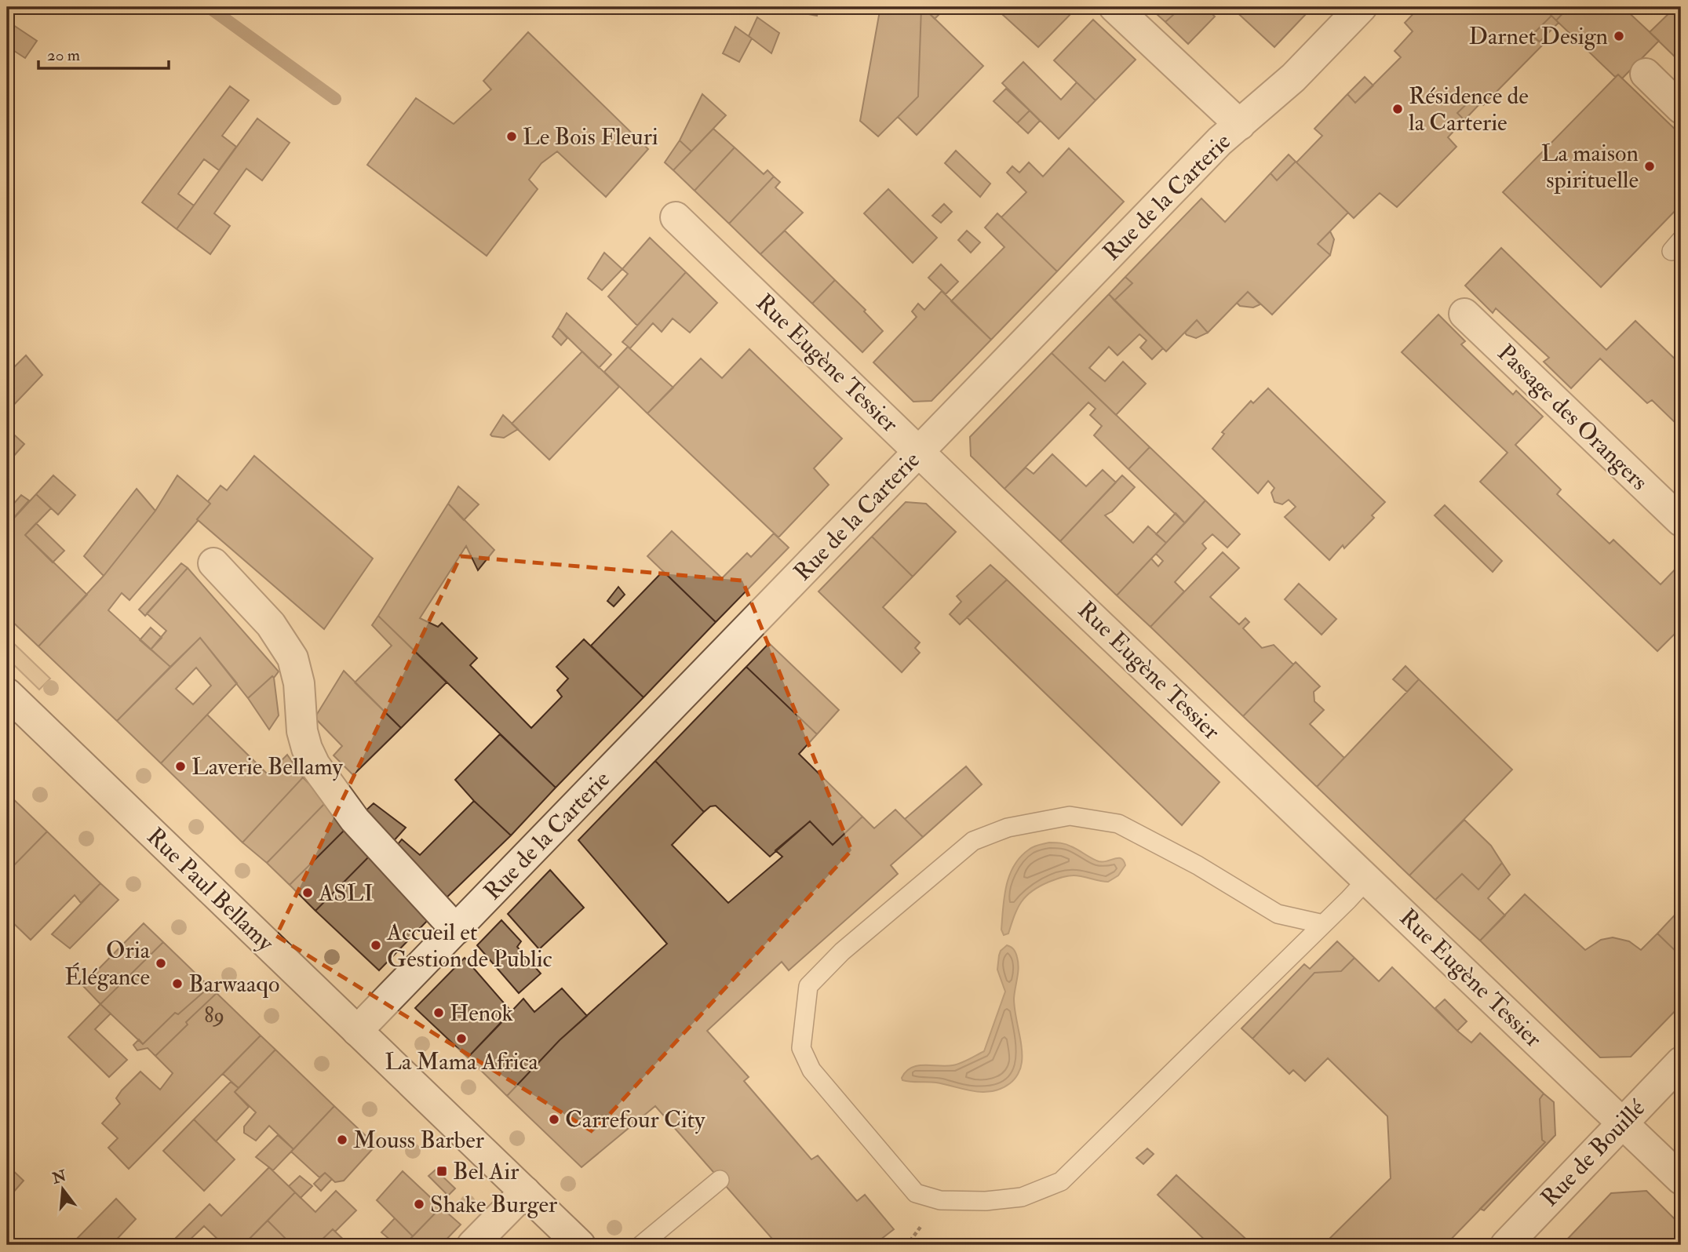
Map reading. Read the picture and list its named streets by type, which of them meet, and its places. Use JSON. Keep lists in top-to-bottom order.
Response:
{
  "streets": {
    "street": [
      "Rue de la Carterie",
      "Rue Eugène Tessier",
      "Passage des Orangers",
      "Rue Paul Bellamy",
      "Rue de Bouillé"
    ]
  },
  "crossings": [
    ["Rue de la Carterie", "Rue Eugène Tessier"],
    ["Rue de la Carterie", "Rue Paul Bellamy"],
    ["Rue Eugène Tessier", "Rue de Bouillé"]
  ],
  "places": {
    "other": [
      "Darnet Design",
      "Résidence de la Carterie",
      "Le Bois Fleuri",
      "La maison spirituelle",
      "Laverie Bellamy",
      "ASLI",
      "Accueil et Gestion de Public",
      "Oria Élégance",
      "Barwaaqo",
      "Henok",
      "La Mama Africa",
      "Carrefour City",
      "Mouss Barber",
      "Shake Burger"
    ],
    "transit": ["Bel Air"]
  },
  "house_numbers": ["89"],
  "scale_bar": "20 m",
  "north": "top"
}
